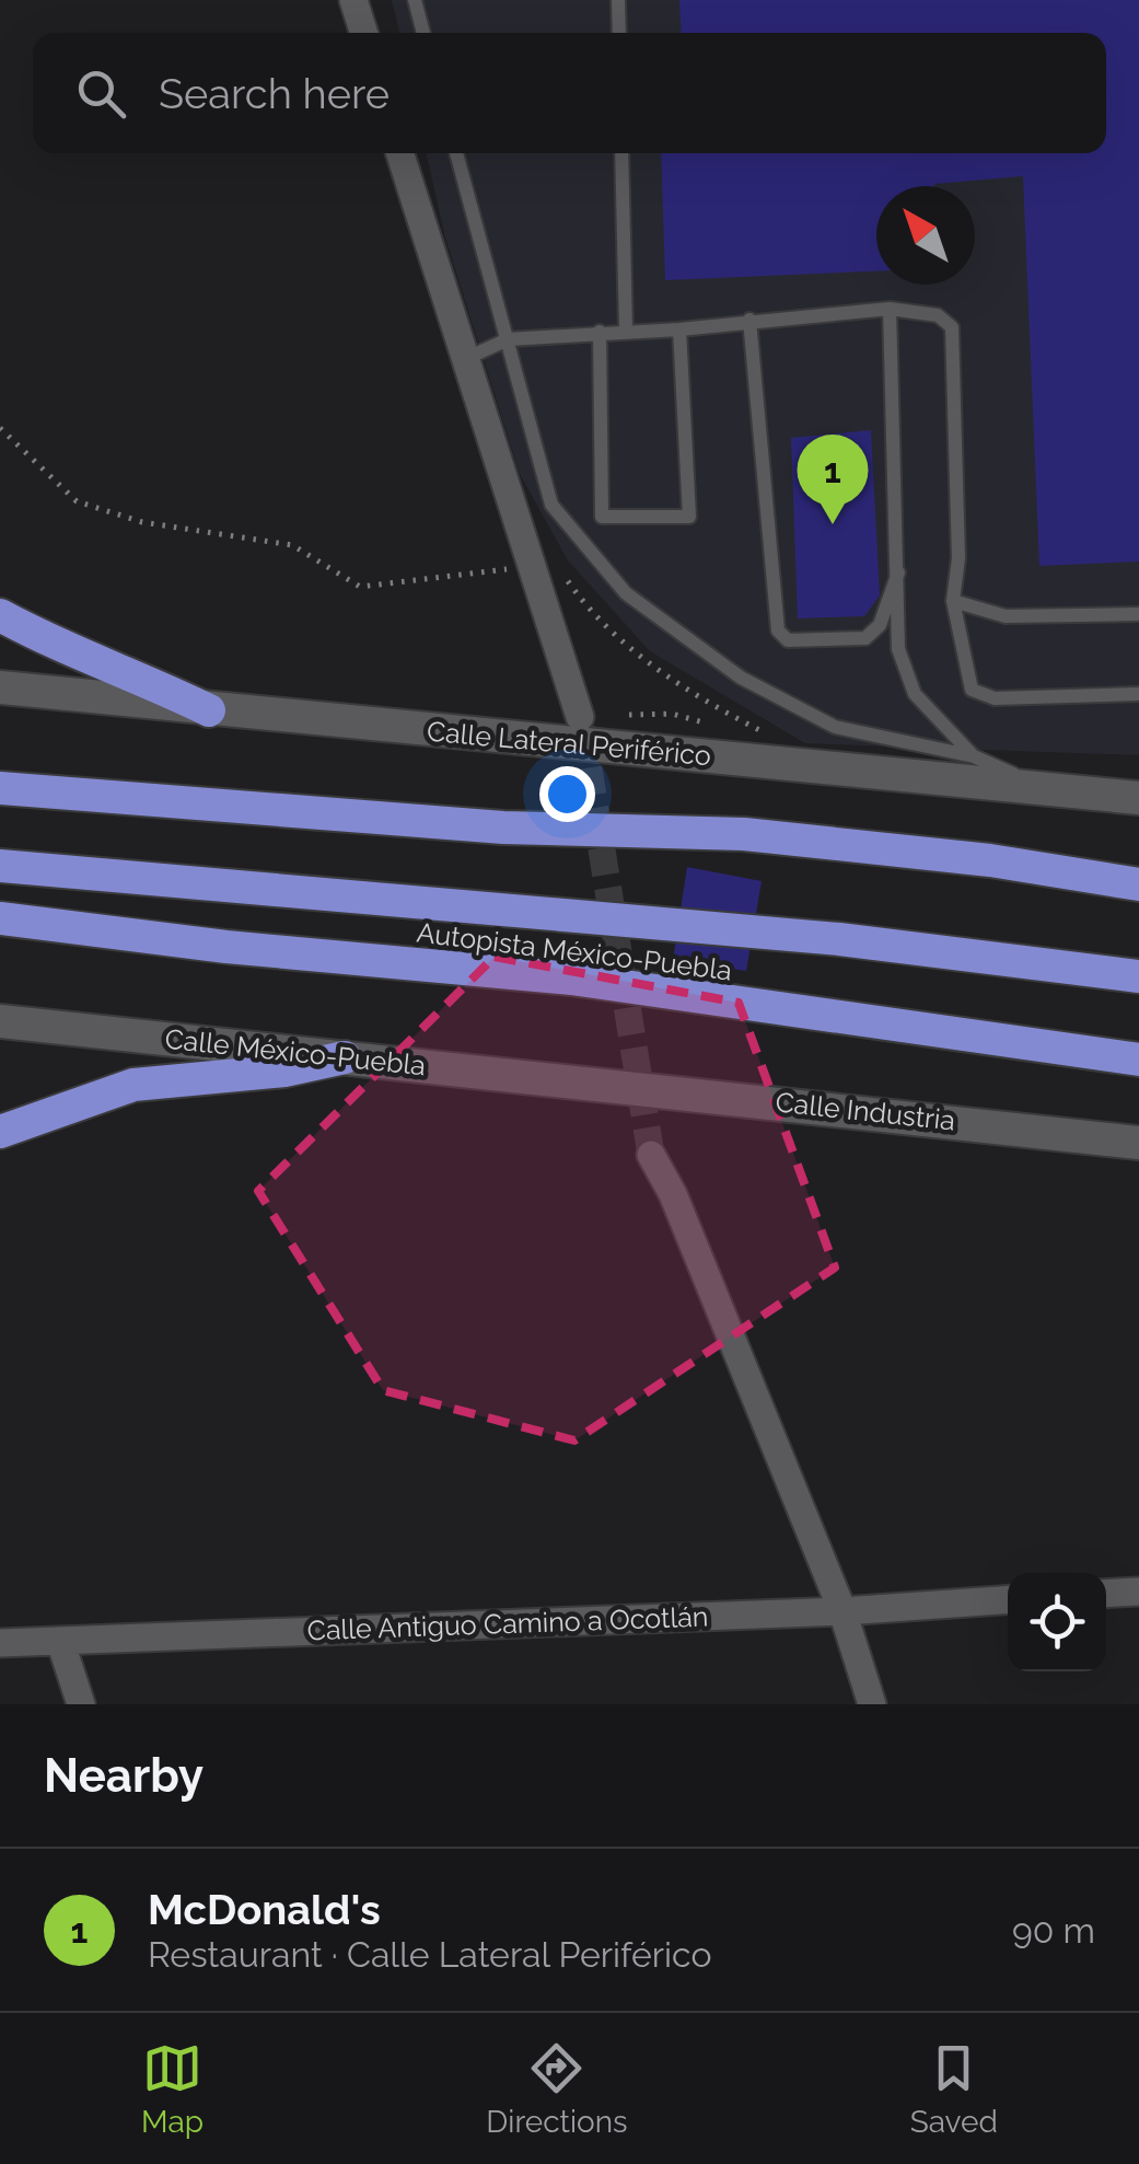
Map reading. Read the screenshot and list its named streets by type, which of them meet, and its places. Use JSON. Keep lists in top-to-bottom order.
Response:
{
  "streets": {
    "highway": ["Autopista México-Puebla"],
    "street": [
      "Calle Lateral Periférico",
      "Calle México-Puebla",
      "Calle Industria",
      "Calle Antiguo Camino a Ocotlán"
    ]
  },
  "crossings": [
    ["Calle México-Puebla", "Calle Industria"]
  ],
  "north": "top left",
  "page": {
    "search": "Search here",
    "pins": "1",
    "heading": "Nearby",
    "list": [
      {
        "mark": "1",
        "name": "McDonald's",
        "note": "Restaurant · Calle Lateral Periférico",
        "value": "90 m"
      }
    ],
    "nav": ["Map", "Directions", "Saved"]
  }
}
